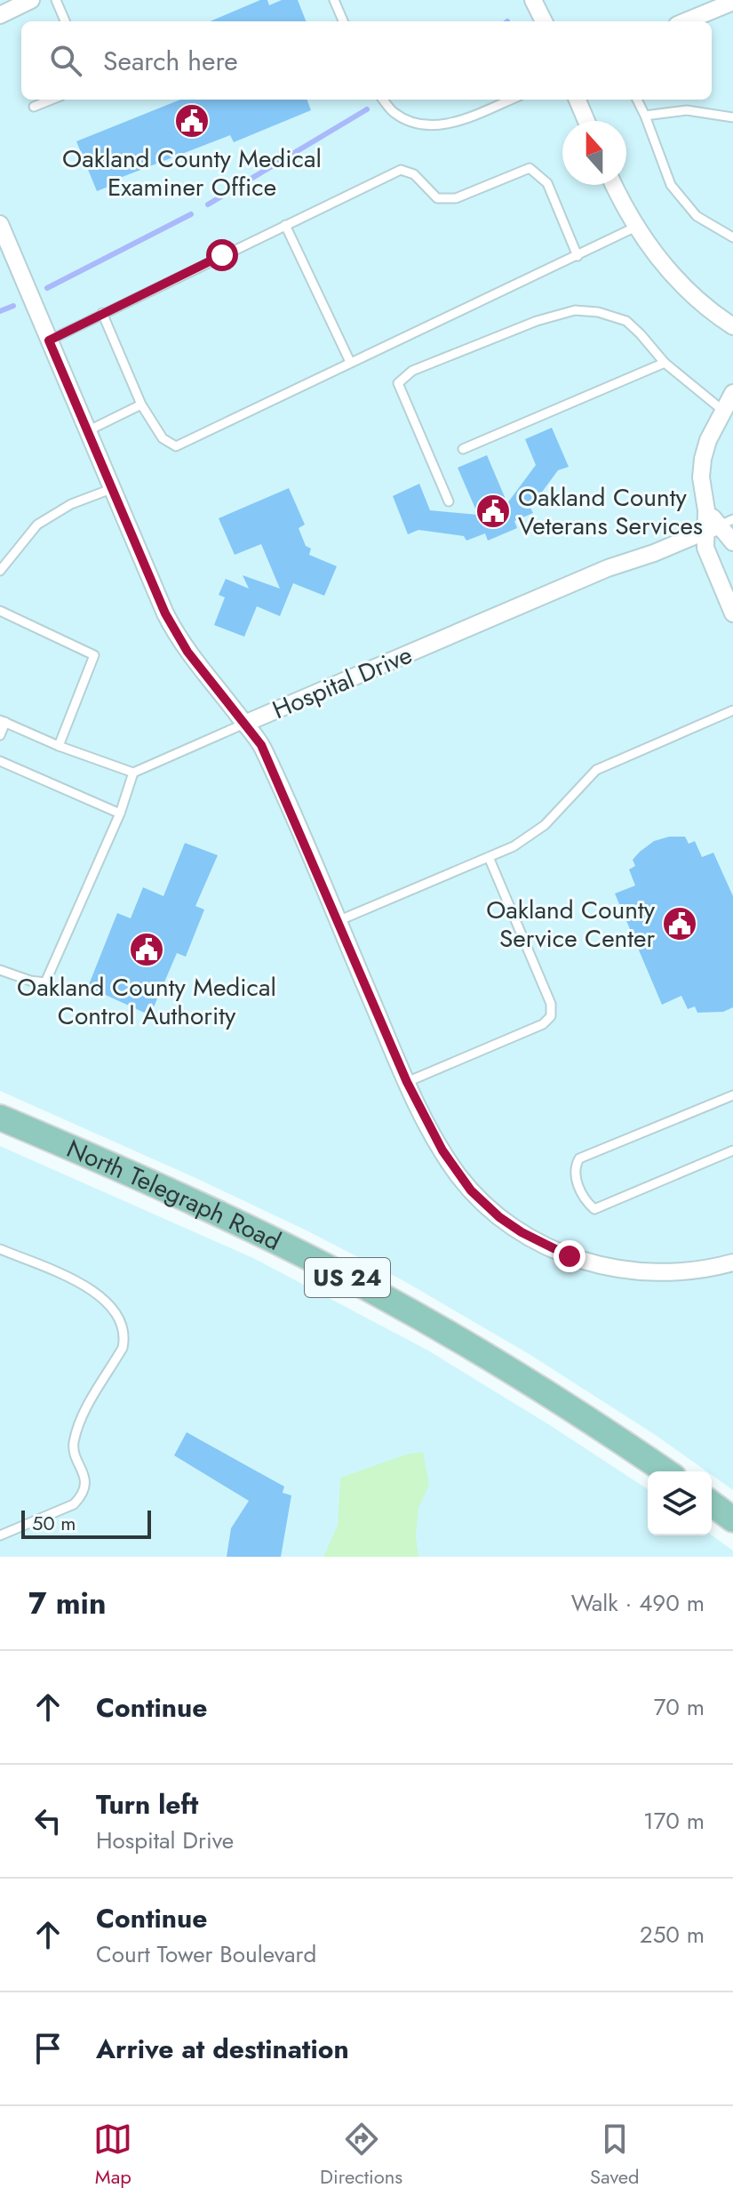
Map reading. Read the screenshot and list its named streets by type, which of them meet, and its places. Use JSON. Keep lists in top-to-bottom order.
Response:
{
  "streets": {
    "main road": ["North Telegraph Road", "US 24"],
    "street": ["Hospital Drive"]
  },
  "places": {
    "public building": [
      "Oakland County Medical Examiner Office",
      "Oakland County Veterans Services",
      "Oakland County Service Center",
      "Oakland County Medical Control Authority"
    ]
  },
  "scale_bar": "50 m",
  "north": "top",
  "page": {
    "search": "Search here",
    "scale": "50 m",
    "heading": ["7 min", "Walk · 490 m"],
    "list": [
      ["Continue", "70 m"],
      ["Turn left", "Hospital Drive", "170 m"],
      ["Continue", "Court Tower Boulevard", "250 m"],
      "Arrive at destination"
    ],
    "nav": ["Map", "Directions", "Saved"]
  }
}
